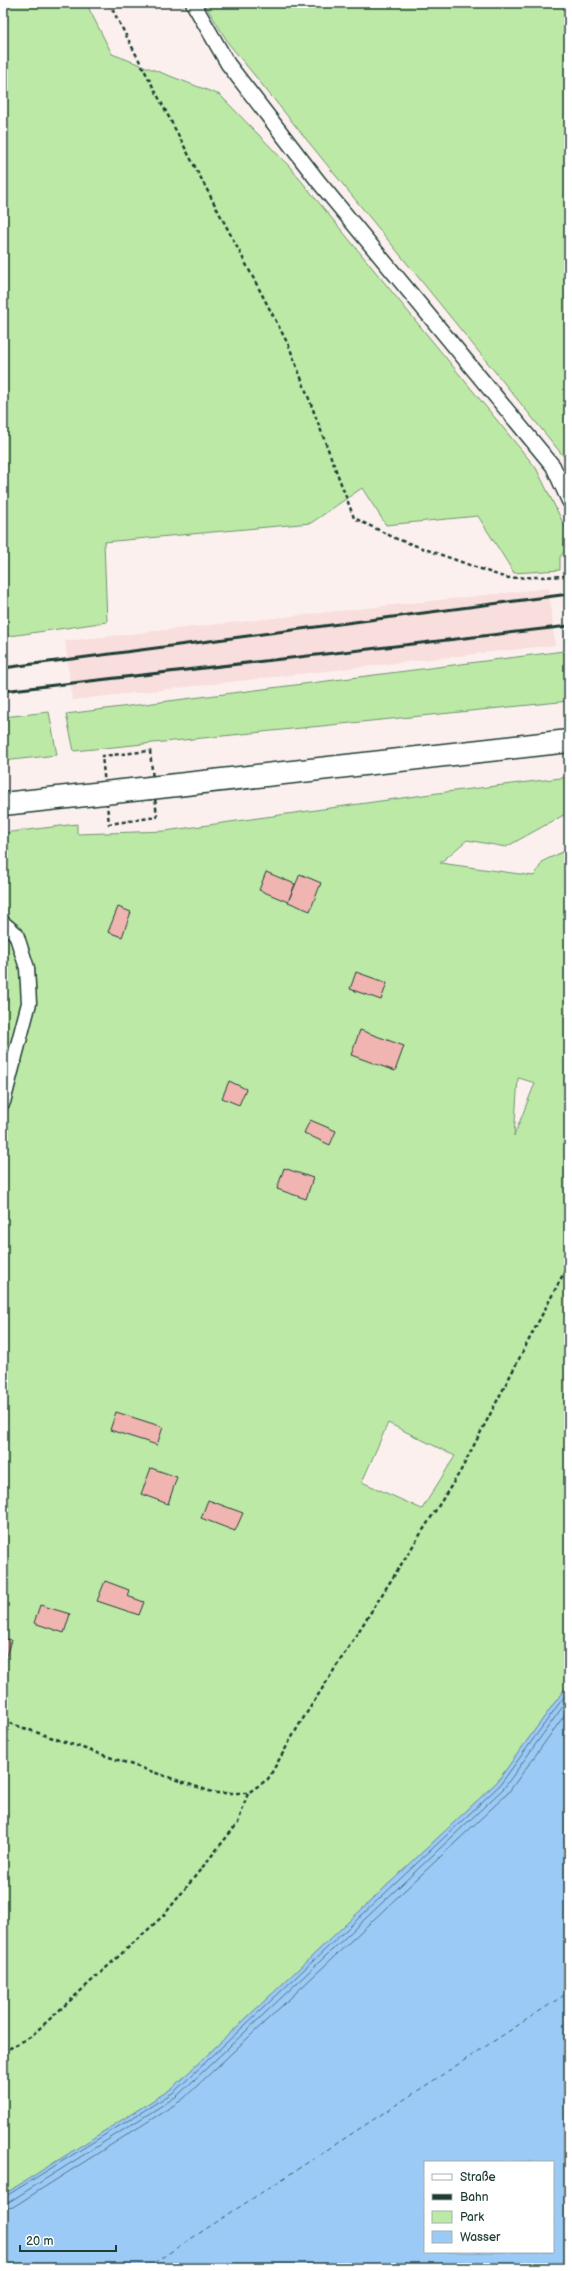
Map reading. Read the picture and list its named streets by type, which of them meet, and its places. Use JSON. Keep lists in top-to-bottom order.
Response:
{
  "legend": [
    "Straße",
    "Bahn",
    "Park",
    "Wasser"
  ],
  "scale_bar": "20 m"
}
